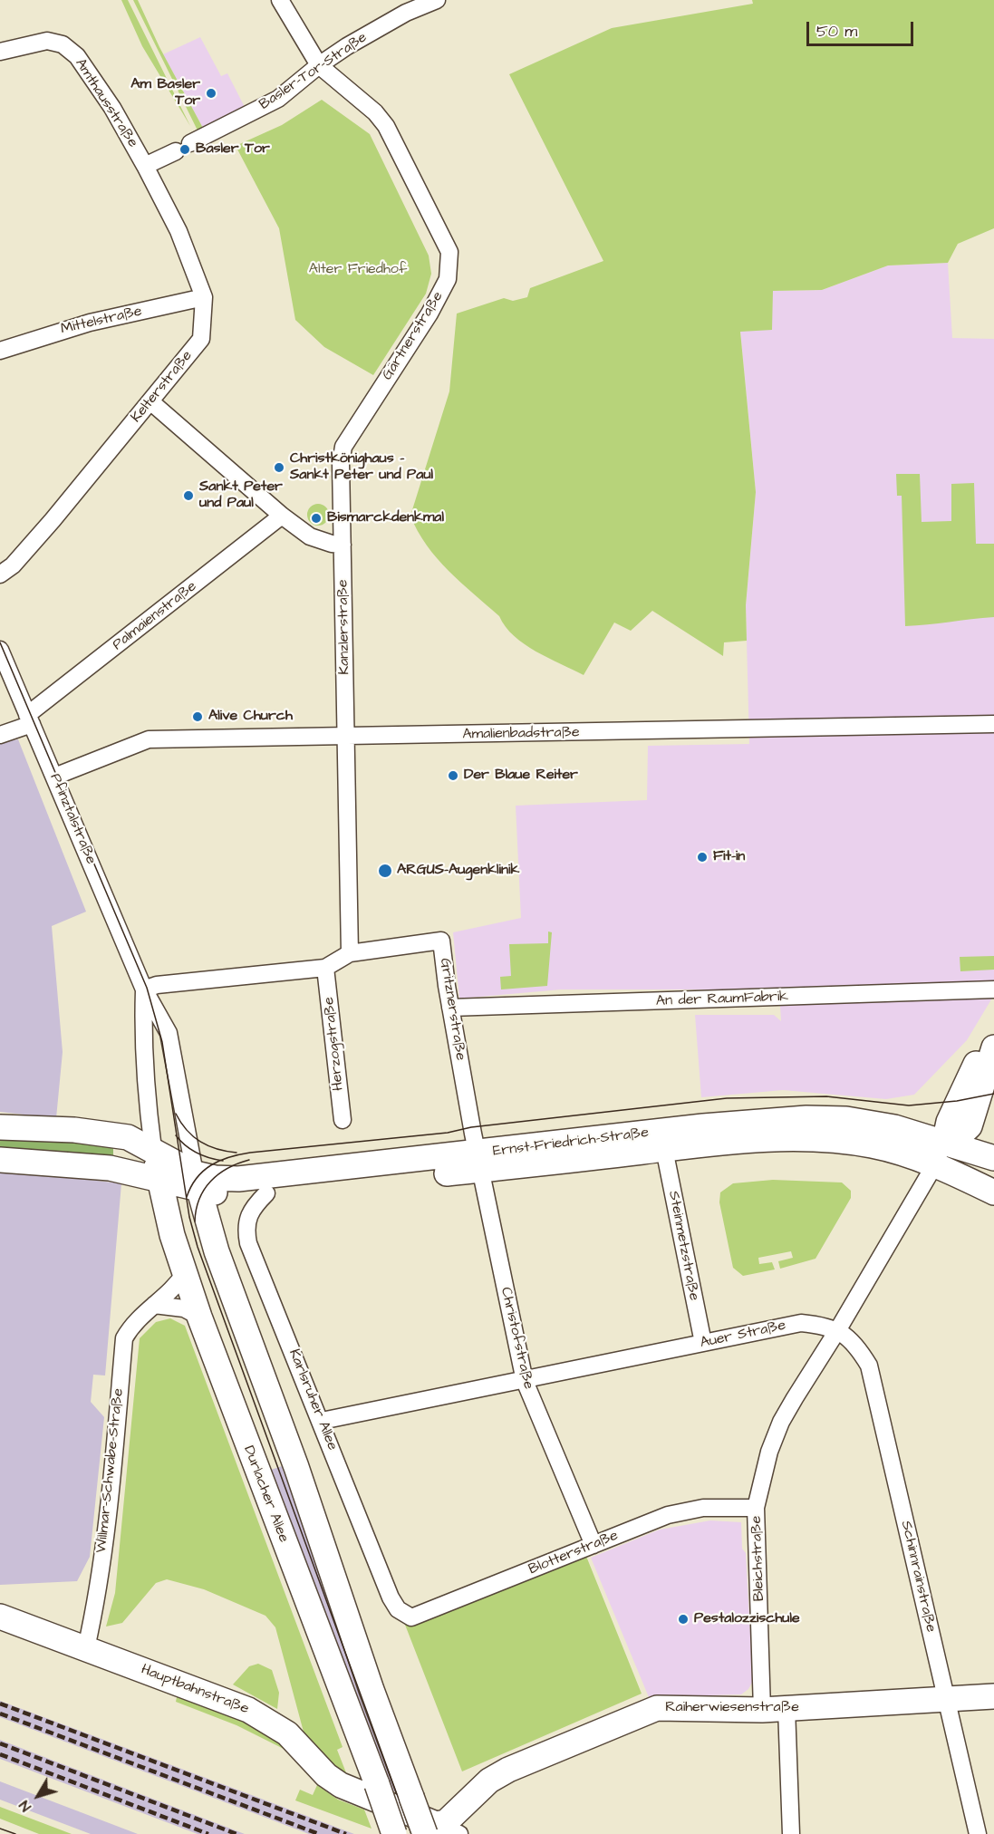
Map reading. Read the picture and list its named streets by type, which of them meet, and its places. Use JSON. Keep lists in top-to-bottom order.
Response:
{
  "streets": {
    "main road": [
      "Ernst-Friedrich-Straße",
      "Durlacher Allee",
      "Hauptbahnstraße",
      "Raiherwiesenstraße"
    ],
    "street": [
      "Basler-Tor-Straße",
      "Amthausstraße",
      "Mittelstraße",
      "Gärtnerstraße",
      "Kelterstraße",
      "Palmaienstraße",
      "Kanzlerstraße",
      "Amalienbadstraße",
      "Pfinztalstraße",
      "An der RaumFabrik",
      "Gritznerstraße",
      "Herzogstraße",
      "Steinmetzstraße",
      "Auer Straße",
      "Christofstraße",
      "Karlsruher Allee",
      "Willmar-Schwabe-Straße",
      "Blotterstraße",
      "Bleichstraße",
      "Schinnrainstraße"
    ]
  },
  "crossings": [
    ["Basler-Tor-Straße", "Amthausstraße"],
    ["Basler-Tor-Straße", "Gärtnerstraße"],
    ["Basler-Tor-Straße", "Kelterstraße"],
    ["Amthausstraße", "Kelterstraße"],
    ["Mittelstraße", "Kelterstraße"],
    ["Gärtnerstraße", "Kanzlerstraße"],
    ["Palmaienstraße", "Pfinztalstraße"],
    ["Kanzlerstraße", "Amalienbadstraße"],
    ["Kanzlerstraße", "Gritznerstraße"],
    ["Amalienbadstraße", "Pfinztalstraße"],
    ["Pfinztalstraße", "Gritznerstraße"],
    ["Pfinztalstraße", "Ernst-Friedrich-Straße"],
    ["Pfinztalstraße", "Durlacher Allee"],
    ["An der RaumFabrik", "Gritznerstraße"],
    ["Gritznerstraße", "Herzogstraße"],
    ["Gritznerstraße", "Ernst-Friedrich-Straße"],
    ["Gritznerstraße", "Christofstraße"],
    ["Ernst-Friedrich-Straße", "Steinmetzstraße"],
    ["Ernst-Friedrich-Straße", "Christofstraße"],
    ["Ernst-Friedrich-Straße", "Karlsruher Allee"],
    ["Steinmetzstraße", "Auer Straße"],
    ["Auer Straße", "Christofstraße"],
    ["Auer Straße", "Karlsruher Allee"],
    ["Auer Straße", "Bleichstraße"],
    ["Auer Straße", "Schinnrainstraße"],
    ["Christofstraße", "Blotterstraße"],
    ["Karlsruher Allee", "Blotterstraße"],
    ["Willmar-Schwabe-Straße", "Durlacher Allee"],
    ["Willmar-Schwabe-Straße", "Hauptbahnstraße"],
    ["Blotterstraße", "Bleichstraße"],
    ["Bleichstraße", "Schinnrainstraße"],
    ["Bleichstraße", "Raiherwiesenstraße"],
    ["Schinnrainstraße", "Raiherwiesenstraße"],
    ["Hauptbahnstraße", "Raiherwiesenstraße"]
  ],
  "parks": ["Alter Friedhof"],
  "places": [
    "Am Basler Tor",
    "Basler Tor",
    "Christkönighaus - Sankt Peter und Paul",
    "Sankt Peter und Paul",
    "Bismarckdenkmal",
    "Alive Church",
    "Der Blaue Reiter",
    "Fit-in",
    "ARGUS-Augenklinik",
    "Pestalozzischule"
  ],
  "scale_bar": "50 m",
  "north": "bottom left"
}
